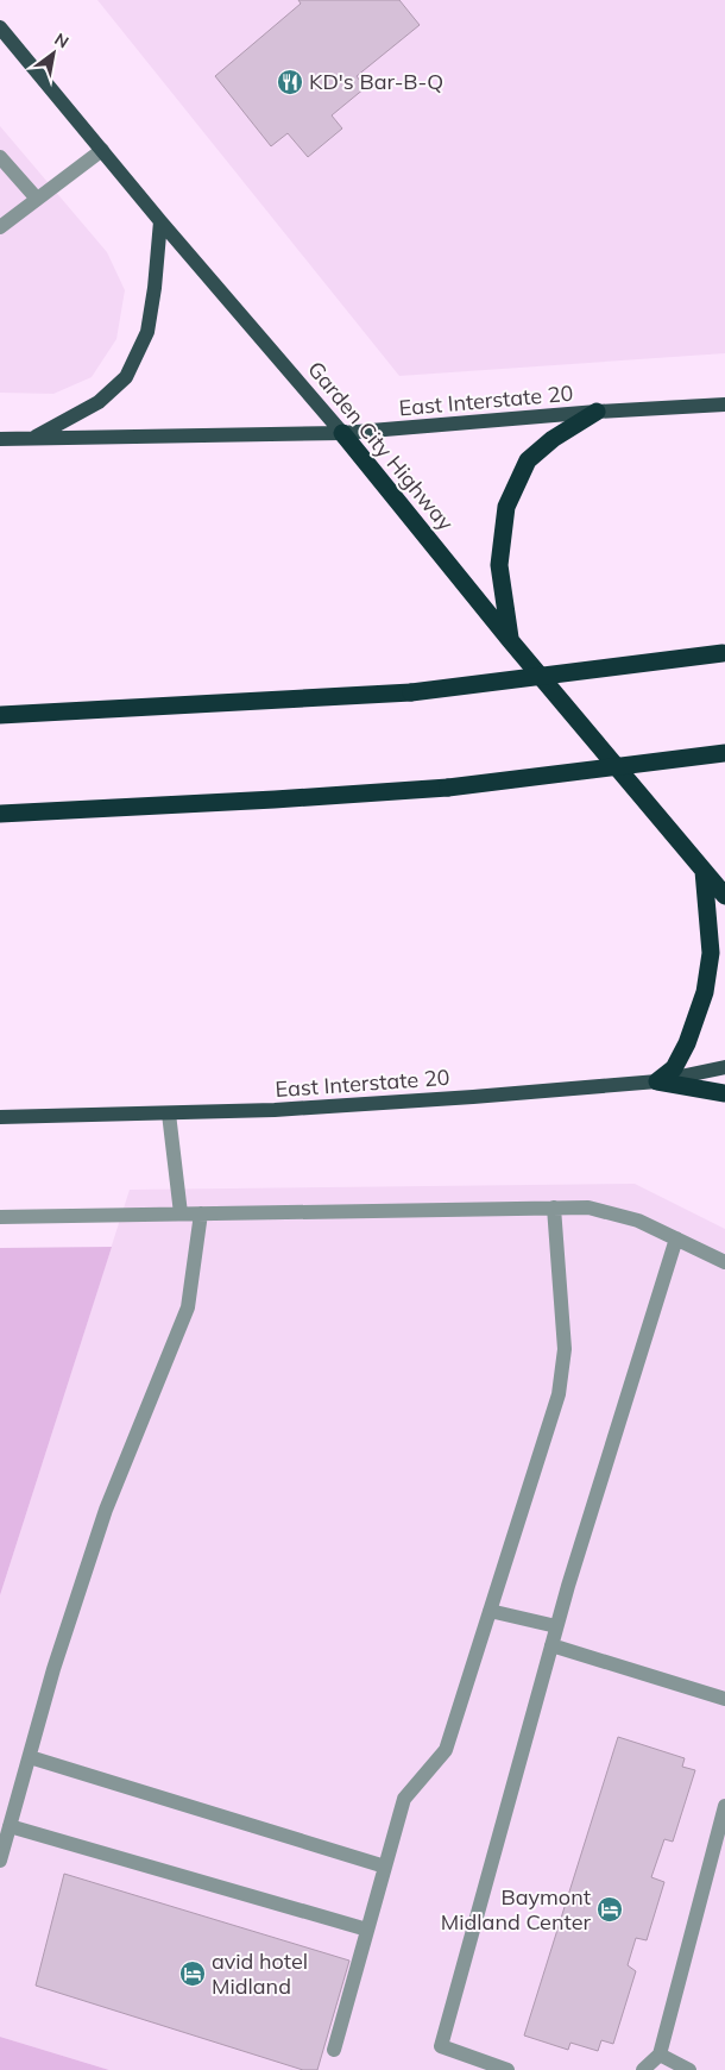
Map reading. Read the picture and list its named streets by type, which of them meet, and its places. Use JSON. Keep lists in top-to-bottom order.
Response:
{
  "streets": {
    "highway": ["Garden City Highway"],
    "main road": ["East Interstate 20"]
  },
  "crossings": [
    ["East Interstate 20", "Garden City Highway"]
  ],
  "places": {
    "restaurant": ["KD's Bar-B-Q"],
    "hotel": ["Baymont Midland Center", "avid hotel Midland"]
  },
  "north": "top right"
}
